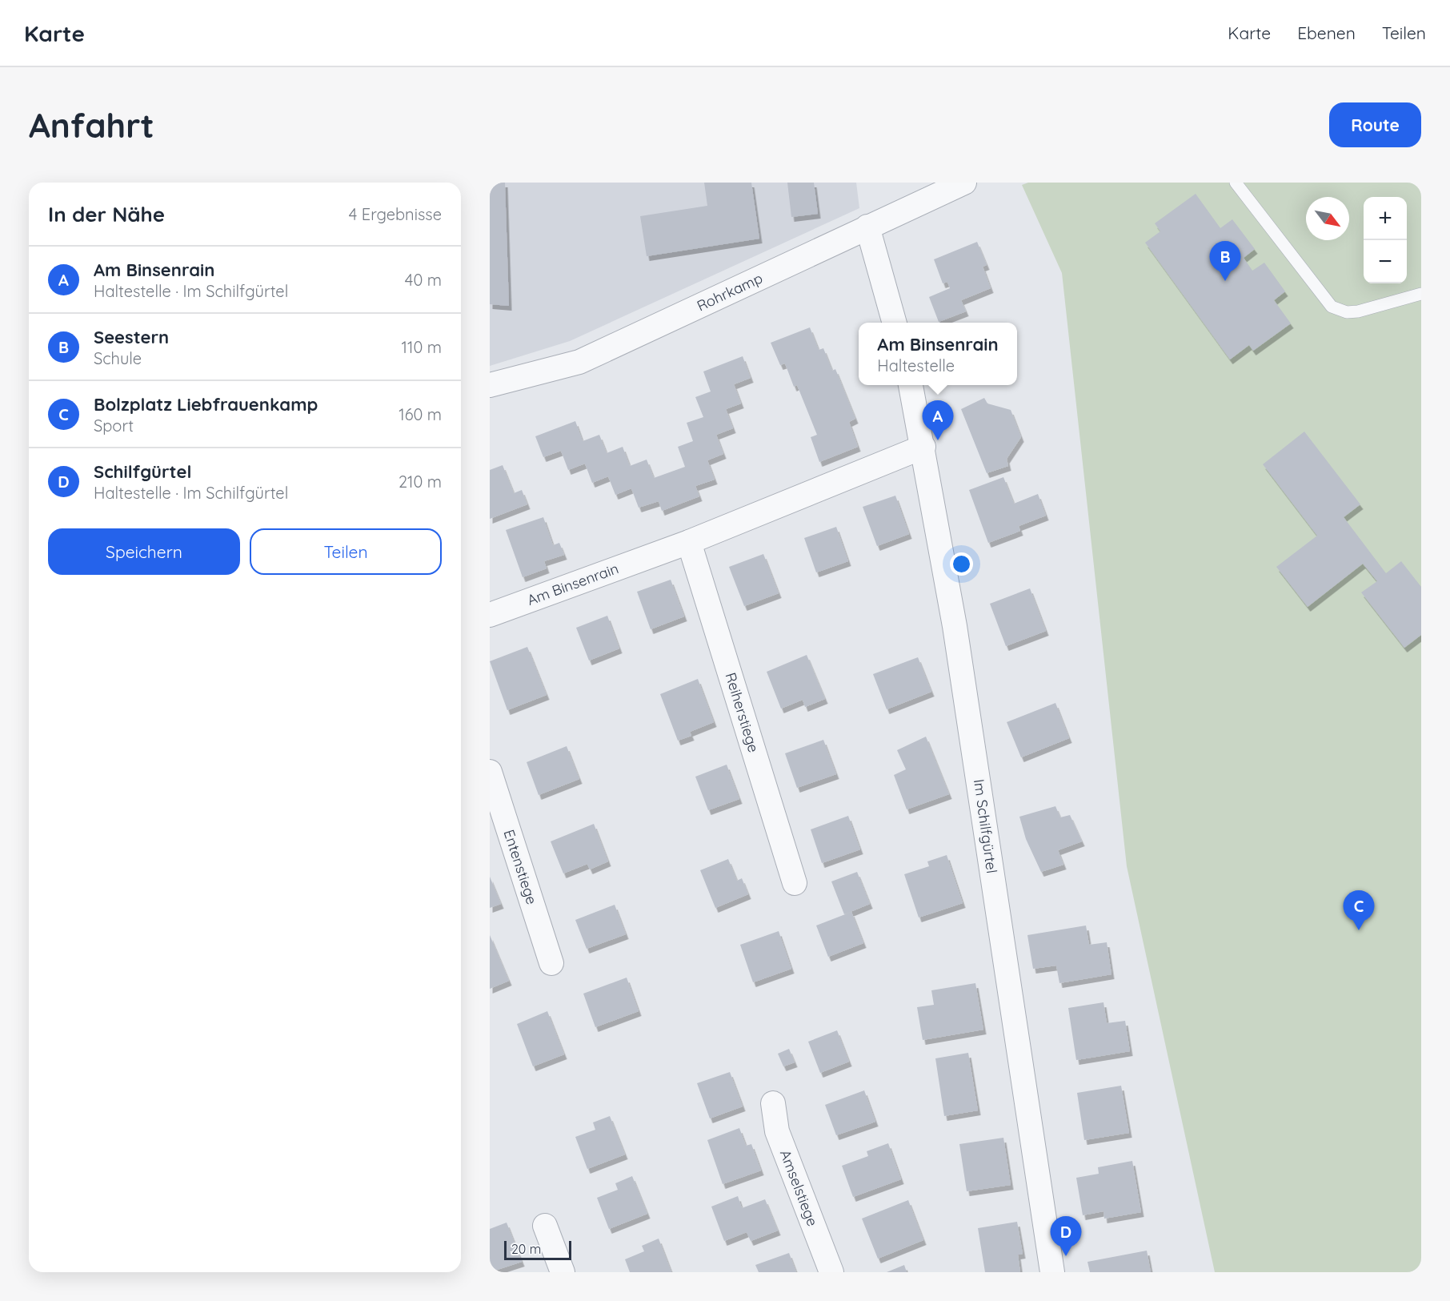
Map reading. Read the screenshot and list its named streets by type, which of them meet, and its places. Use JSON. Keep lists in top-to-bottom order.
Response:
{
  "streets": {
    "street": [
      "Rohrkamp",
      "Am Binsenrain",
      "Reiherstiege",
      "Im Schilfgürtel",
      "Entenstiege",
      "Amselstiege"
    ]
  },
  "crossings": [
    ["Am Binsenrain", "Reiherstiege"],
    ["Am Binsenrain", "Im Schilfgürtel"]
  ],
  "scale_bar": "20 m",
  "north": "bottom right",
  "page": {
    "header": "Karte",
    "nav": ["Karte", "Ebenen", "Teilen"],
    "buttons": [
      "Route",
      ["Speichern", "Teilen"]
    ],
    "title": "Anfahrt",
    "heading": ["In der Nähe", "4 Ergebnisse"],
    "map_buttons": ["+", "−"],
    "pins": [
      "B",
      "A",
      "C",
      "D"
    ],
    "list": [
      {
        "mark": "A",
        "name": "Am Binsenrain",
        "note": "Haltestelle · Im Schilfgürtel",
        "value": "40 m"
      },
      {
        "mark": "B",
        "name": "Seestern",
        "note": "Schule",
        "value": "110 m"
      },
      {
        "mark": "C",
        "name": "Bolzplatz Liebfrauenkamp",
        "note": "Sport",
        "value": "160 m"
      },
      {
        "mark": "D",
        "name": "Schilfgürtel",
        "note": "Haltestelle · Im Schilfgürtel",
        "value": "210 m"
      }
    ],
    "popup": ["Am Binsenrain", "Haltestelle"],
    "scale": "20 m"
  }
}
